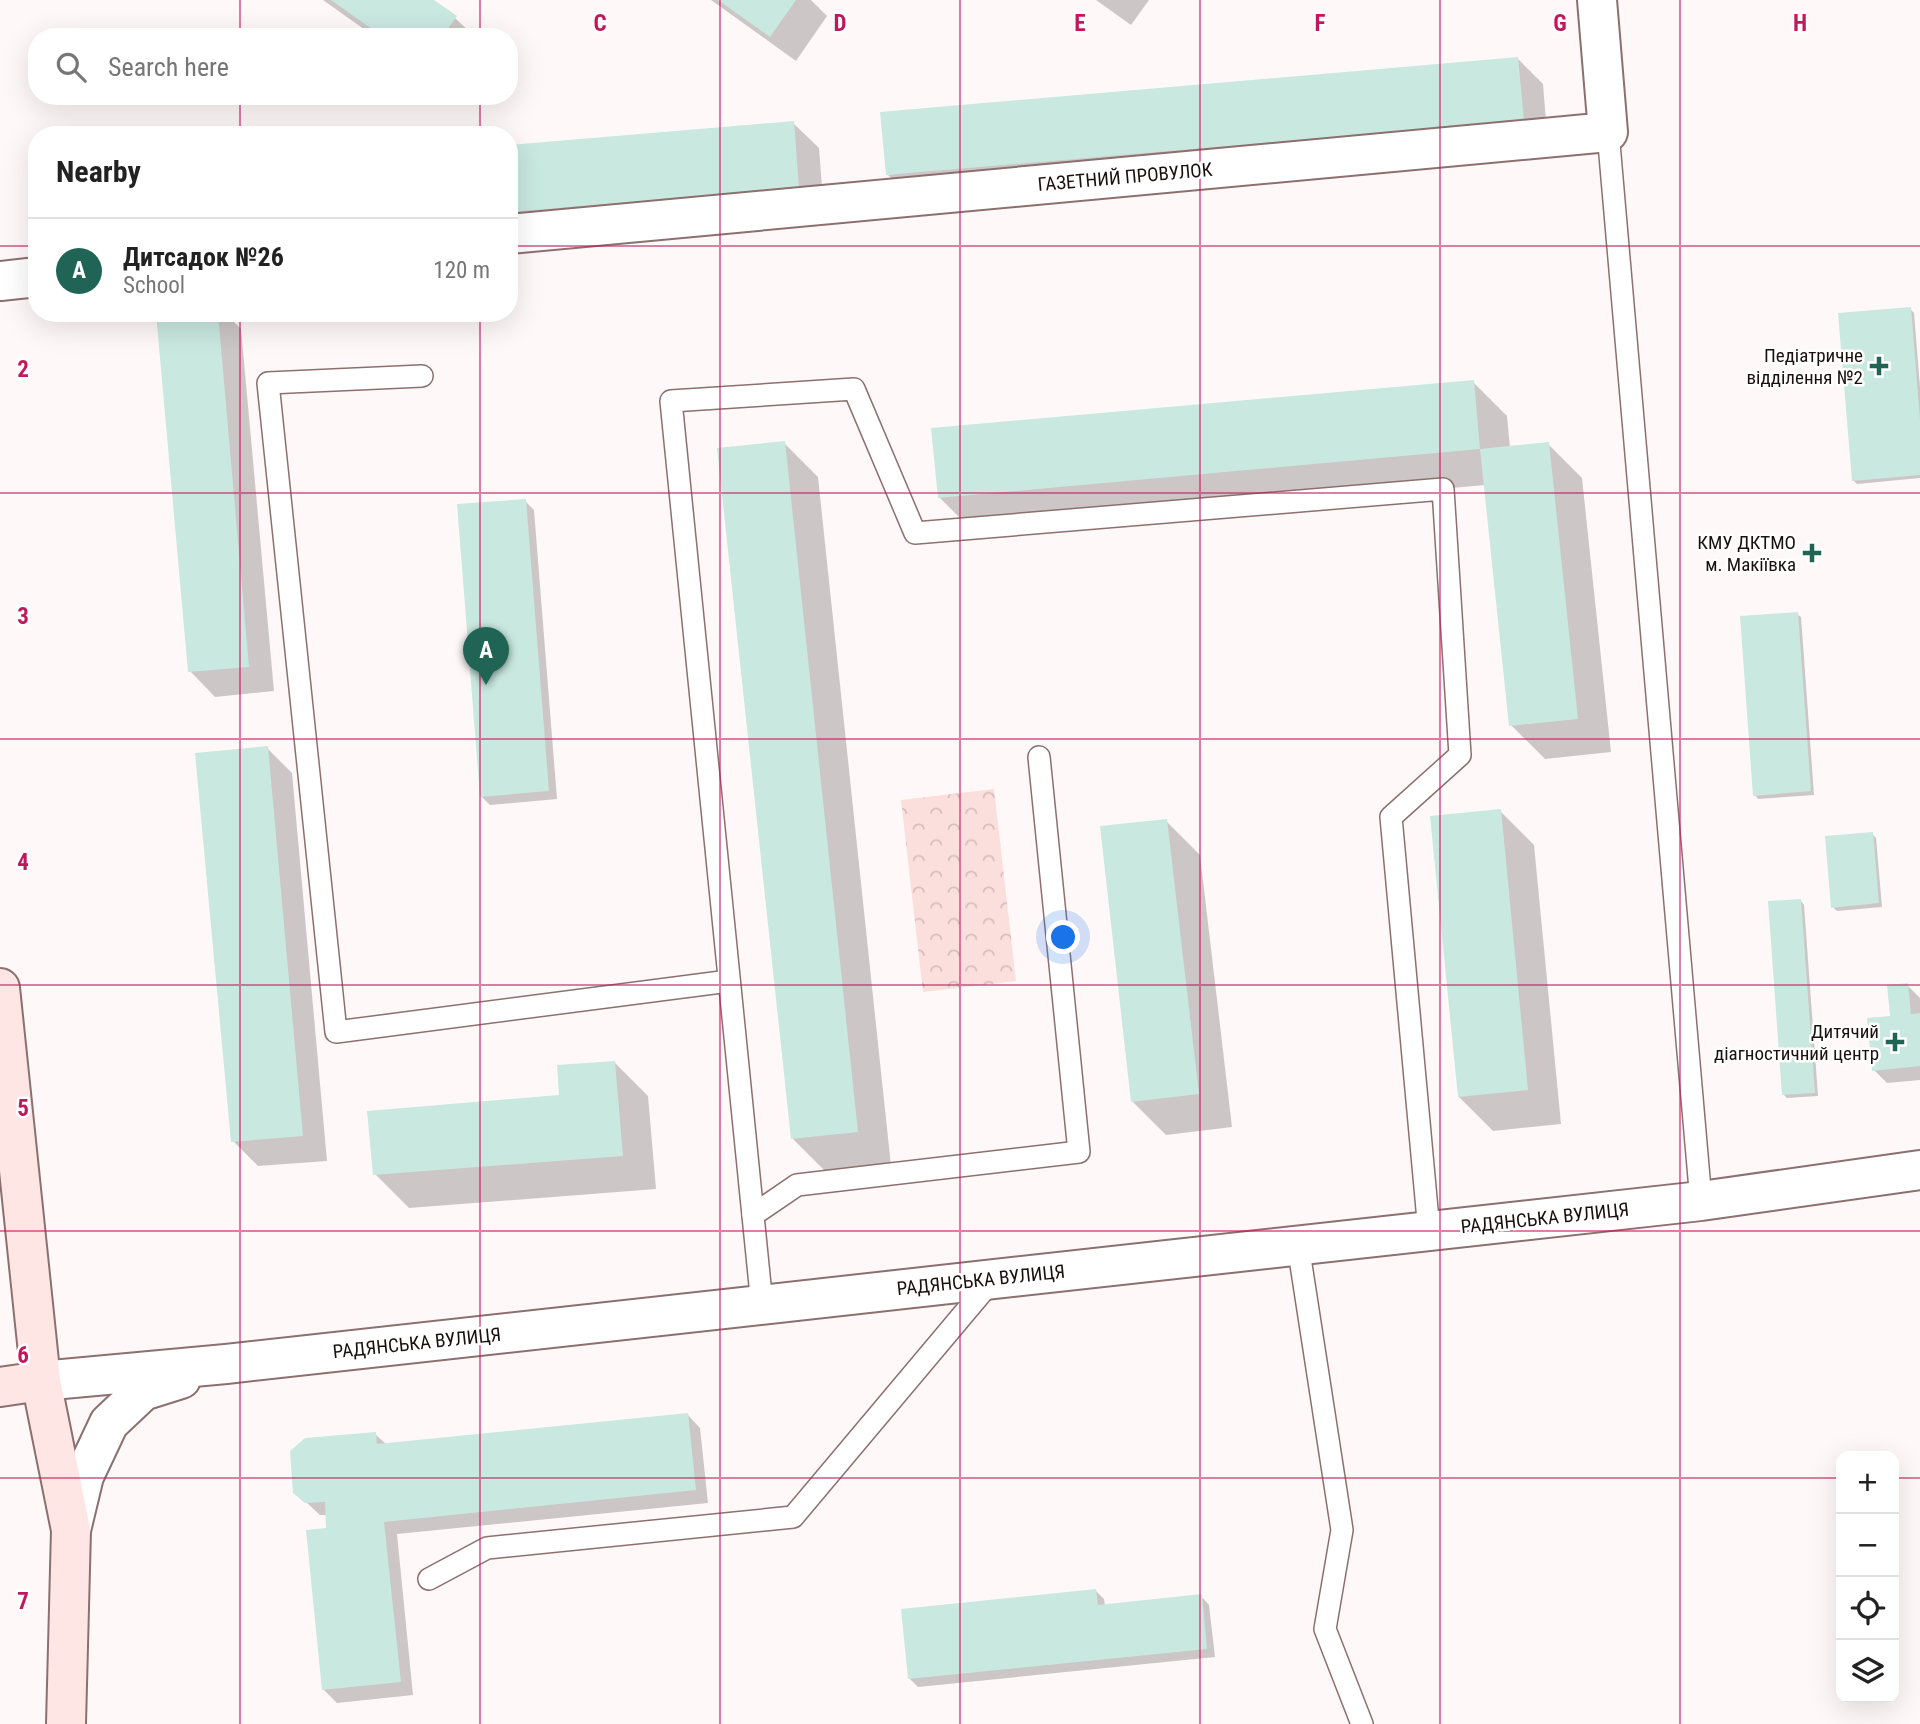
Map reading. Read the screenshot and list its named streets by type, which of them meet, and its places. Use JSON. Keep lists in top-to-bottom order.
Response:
{
  "streets": {
    "street": ["ГАЗЕТНИЙ ПРОВУЛОК", "РАДЯНСЬКА ВУЛИЦЯ"]
  },
  "places": {
    "health": ["Педіатричне відділення №2", "КМУ ДКТМО м. Макіївка", "Дитячий діагностичний центр"]
  },
  "page": {
    "search": "Search here",
    "heading": "Nearby",
    "list": [
      {
        "mark": "A",
        "name": "Дитсадок №26",
        "note": "School",
        "value": "120 m"
      }
    ],
    "pins": "A",
    "map_buttons": ["+", "−"]
  },
  "grid": {
    "columns": [
      "C",
      "D",
      "E",
      "F",
      "G",
      "H"
    ],
    "rows": [
      "2",
      "3",
      "4",
      "5",
      "6",
      "7"
    ]
  }
}
